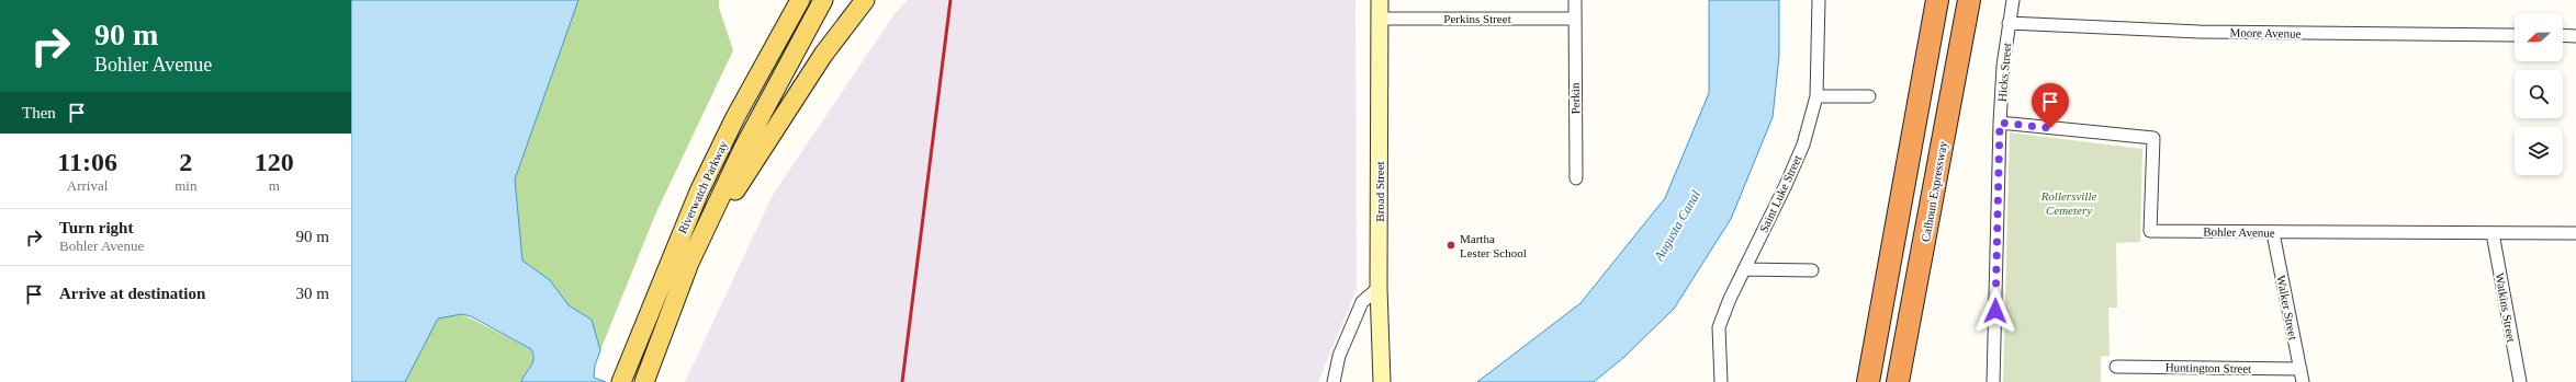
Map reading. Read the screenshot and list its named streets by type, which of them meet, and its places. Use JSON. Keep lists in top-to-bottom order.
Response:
{
  "streets": {
    "highway": ["Calhoun Expressway"],
    "main road": ["Riverwatch Parkway", "Broad Street"],
    "street": [
      "Perkins Street",
      "Moore Avenue",
      "Hicks Street",
      "Perkin",
      "Saint Luke Street",
      "Bohler Avenue",
      "Walker Street",
      "Watkins Street",
      "Huntington Street"
    ]
  },
  "crossings": [
    ["Perkins Street", "Perkin"],
    ["Perkins Street", "Broad Street"],
    ["Moore Avenue", "Hicks Street"],
    ["Hicks Street", "Bohler Avenue"],
    ["Bohler Avenue", "Walker Street"],
    ["Bohler Avenue", "Watkins Street"],
    ["Walker Street", "Huntington Street"]
  ],
  "water": ["Augusta Canal"],
  "parks": ["Rollersville Cemetery"],
  "places": ["Martha Lester School"],
  "north": "left",
  "page": {
    "turn": ["90 m", "Bohler Avenue"],
    "then": "Then",
    "eta": [
      "11:06",
      "Arrival",
      "2",
      "min",
      "120",
      "m"
    ],
    "list": [
      {
        "name": "Turn right",
        "note": "Bohler Avenue",
        "value": "90 m"
      },
      {
        "name": "Arrive at destination",
        "value": "30 m"
      }
    ]
  }
}
